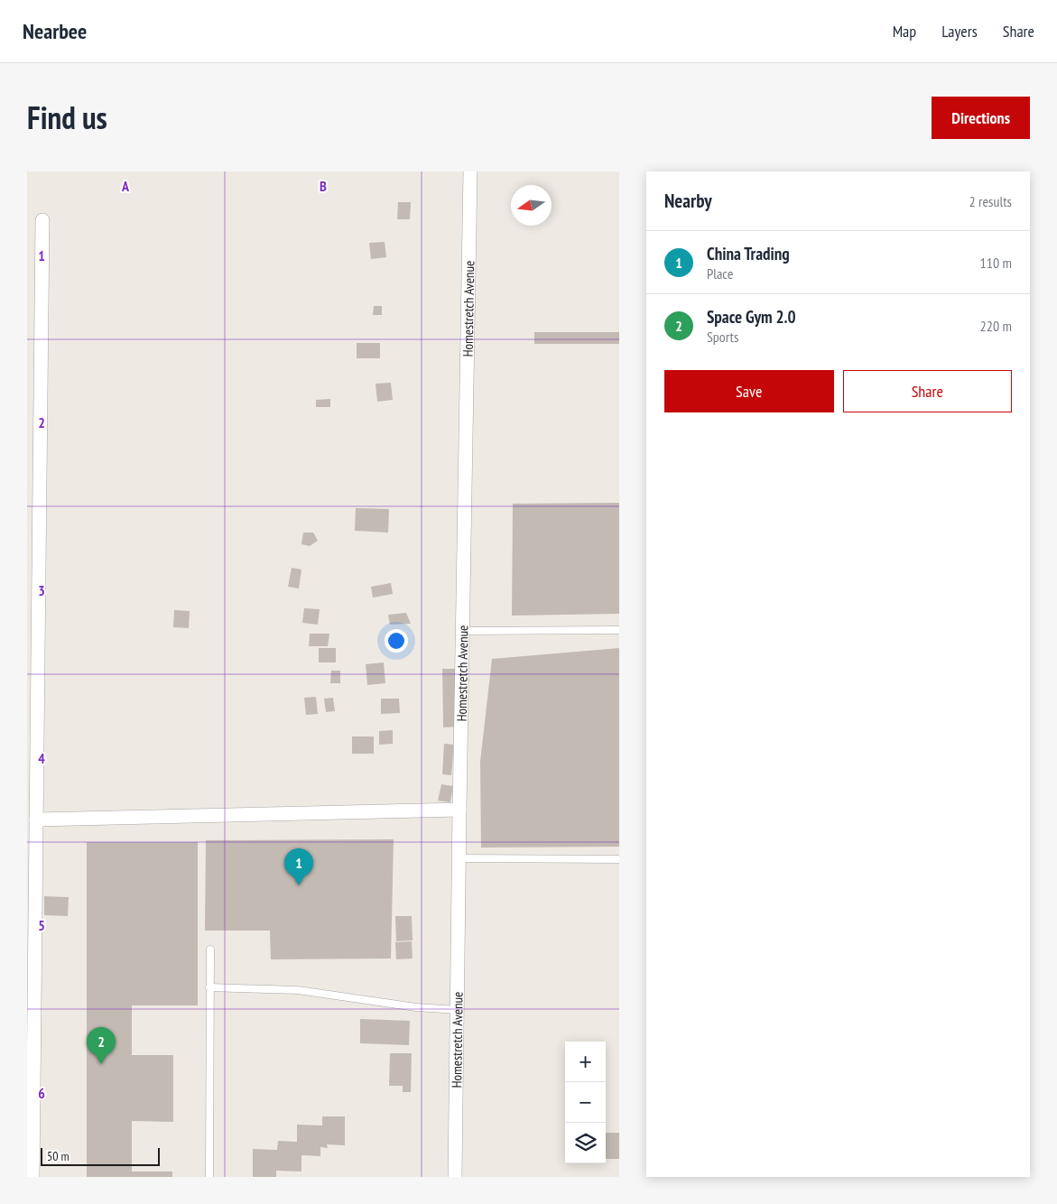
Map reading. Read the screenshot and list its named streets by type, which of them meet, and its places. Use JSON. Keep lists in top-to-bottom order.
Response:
{
  "streets": {
    "street": ["Homestretch Avenue"]
  },
  "scale_bar": "50 m",
  "north": "left",
  "page": {
    "header": "Nearbee",
    "nav": ["Map", "Layers", "Share"],
    "title": "Find us",
    "buttons": [
      "Directions",
      ["Save", "Share"]
    ],
    "heading": ["Nearby", "2 results"],
    "list": [
      {
        "mark": "1",
        "name": "China Trading",
        "note": "Place",
        "value": "110 m"
      },
      {
        "mark": "2",
        "name": "Space Gym 2.0",
        "note": "Sports",
        "value": "220 m"
      }
    ],
    "pins": ["1", "2"],
    "map_buttons": ["+", "−"],
    "scale": "50 m"
  },
  "grid": {
    "columns": ["A", "B"],
    "rows": [
      "1",
      "2",
      "3",
      "4",
      "5",
      "6"
    ]
  }
}
